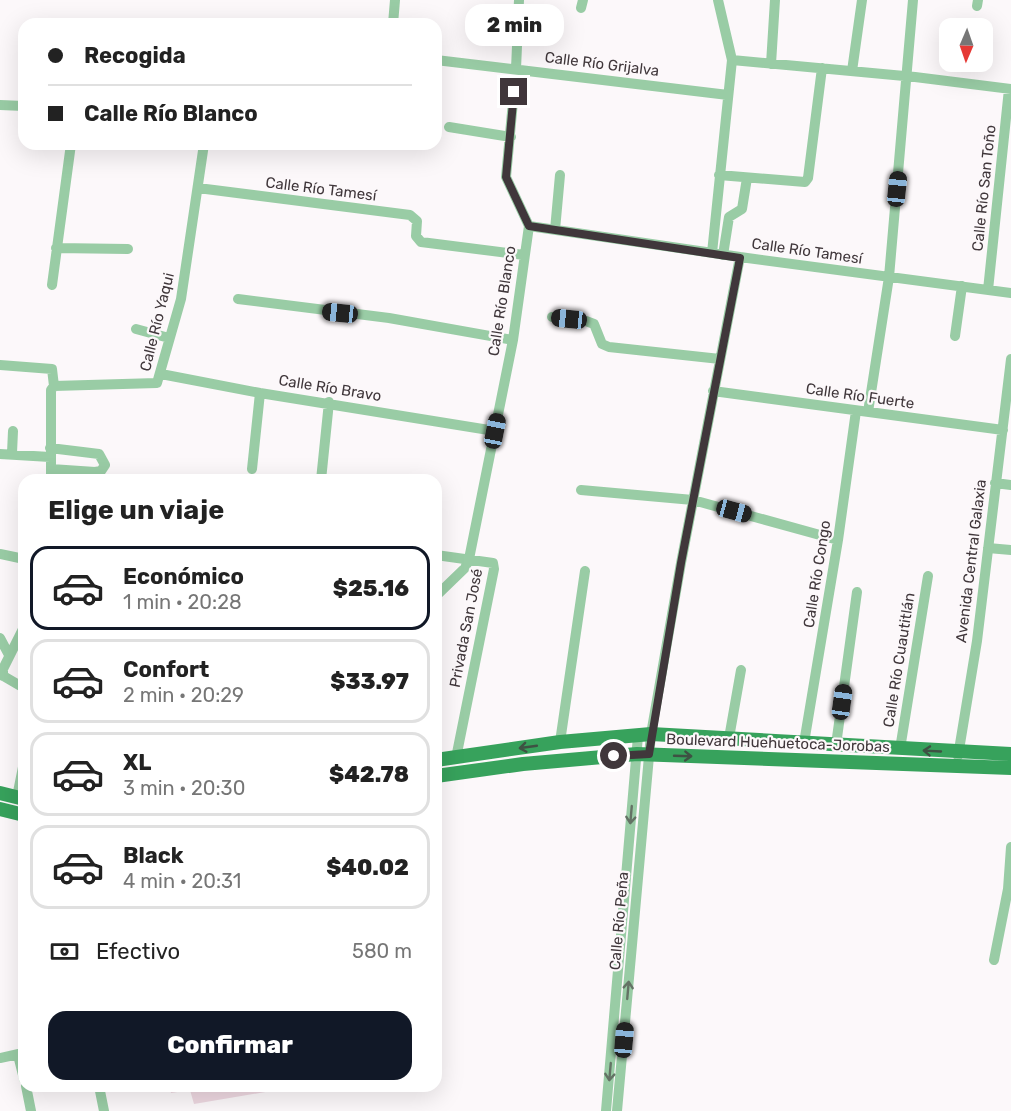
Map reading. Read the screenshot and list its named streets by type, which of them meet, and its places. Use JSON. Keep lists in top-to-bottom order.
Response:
{
  "streets": {
    "main road": ["Boulevard Huehuetoca-Jorobas"],
    "street": [
      "Calle Río Grijalva",
      "Calle Río San Toño",
      "Calle Río Tamesí",
      "Calle Río Blanco",
      "Calle Río Yaqui",
      "Calle Río Bravo",
      "Calle Río Fuerte",
      "Avenida Central Galaxia",
      "Calle Río Congo",
      "Privada San José",
      "Calle Río Cuautitlán",
      "Calle Río Peña"
    ]
  },
  "crossings": [
    ["Calle Río San Toño", "Calle Río Tamesí"],
    ["Calle Río Tamesí", "Calle Río Blanco"],
    ["Calle Río Tamesí", "Calle Río Yaqui"],
    ["Calle Río Tamesí", "Calle Río Congo"],
    ["Calle Río Tamesí", "Calle Río Peña"],
    ["Calle Río Blanco", "Calle Río Bravo"],
    ["Calle Río Blanco", "Privada San José"],
    ["Calle Río Yaqui", "Calle Río Bravo"],
    ["Calle Río Fuerte", "Avenida Central Galaxia"],
    ["Calle Río Fuerte", "Calle Río Congo"],
    ["Calle Río Fuerte", "Calle Río Peña"],
    ["Avenida Central Galaxia", "Boulevard Huehuetoca-Jorobas"],
    ["Calle Río Congo", "Boulevard Huehuetoca-Jorobas"],
    ["Privada San José", "Boulevard Huehuetoca-Jorobas"],
    ["Calle Río Cuautitlán", "Boulevard Huehuetoca-Jorobas"],
    ["Boulevard Huehuetoca-Jorobas", "Calle Río Peña"]
  ],
  "north": "bottom",
  "page": {
    "bubble": "2 min",
    "banner": ["Recogida", "Calle Río Blanco"],
    "heading": "Elige un viaje",
    "list": [
      {
        "name": "Económico",
        "note": "1 min · 20:28",
        "value": "$25.16"
      },
      {
        "name": "Confort",
        "note": "2 min · 20:29",
        "value": "$33.97"
      },
      {
        "name": "XL",
        "note": "3 min · 20:30",
        "value": "$42.78"
      },
      {
        "name": "Black",
        "note": "4 min · 20:31",
        "value": "$40.02"
      }
    ],
    "pay": ["Efectivo", "580 m"],
    "buttons": "Confirmar"
  }
}
